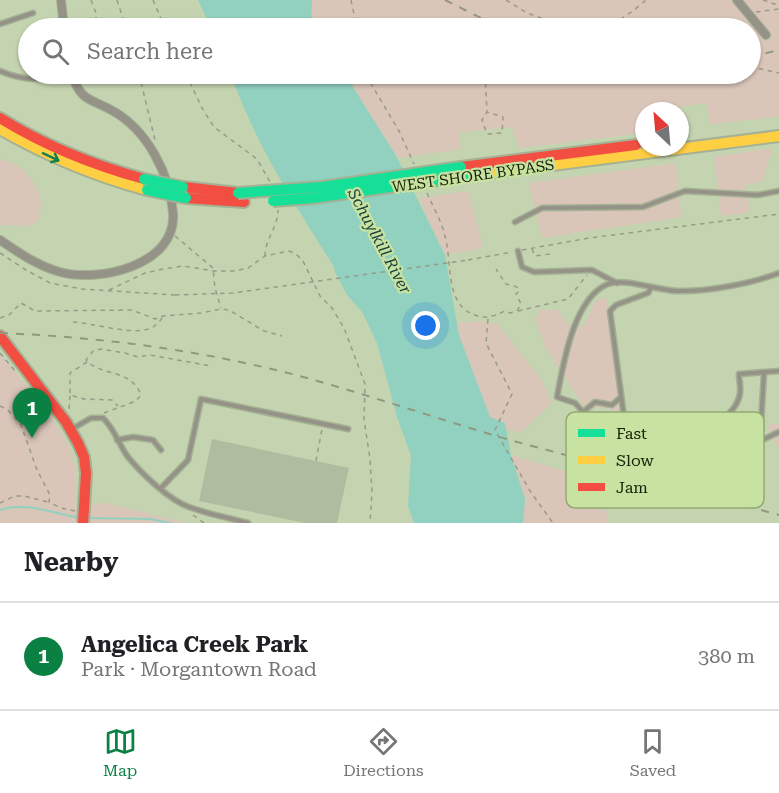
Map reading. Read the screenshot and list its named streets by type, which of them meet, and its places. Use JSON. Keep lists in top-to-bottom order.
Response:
{
  "streets": {
    "main road": ["WEST SHORE BYPASS"]
  },
  "water": ["Schuylkill River"],
  "legend": ["Fast", "Slow", "Jam"],
  "north": "top left",
  "page": {
    "search": "Search here",
    "pins": "1",
    "heading": "Nearby",
    "list": [
      {
        "mark": "1",
        "name": "Angelica Creek Park",
        "note": "Park · Morgantown Road",
        "value": "380 m"
      }
    ],
    "nav": ["Map", "Directions", "Saved"]
  }
}
